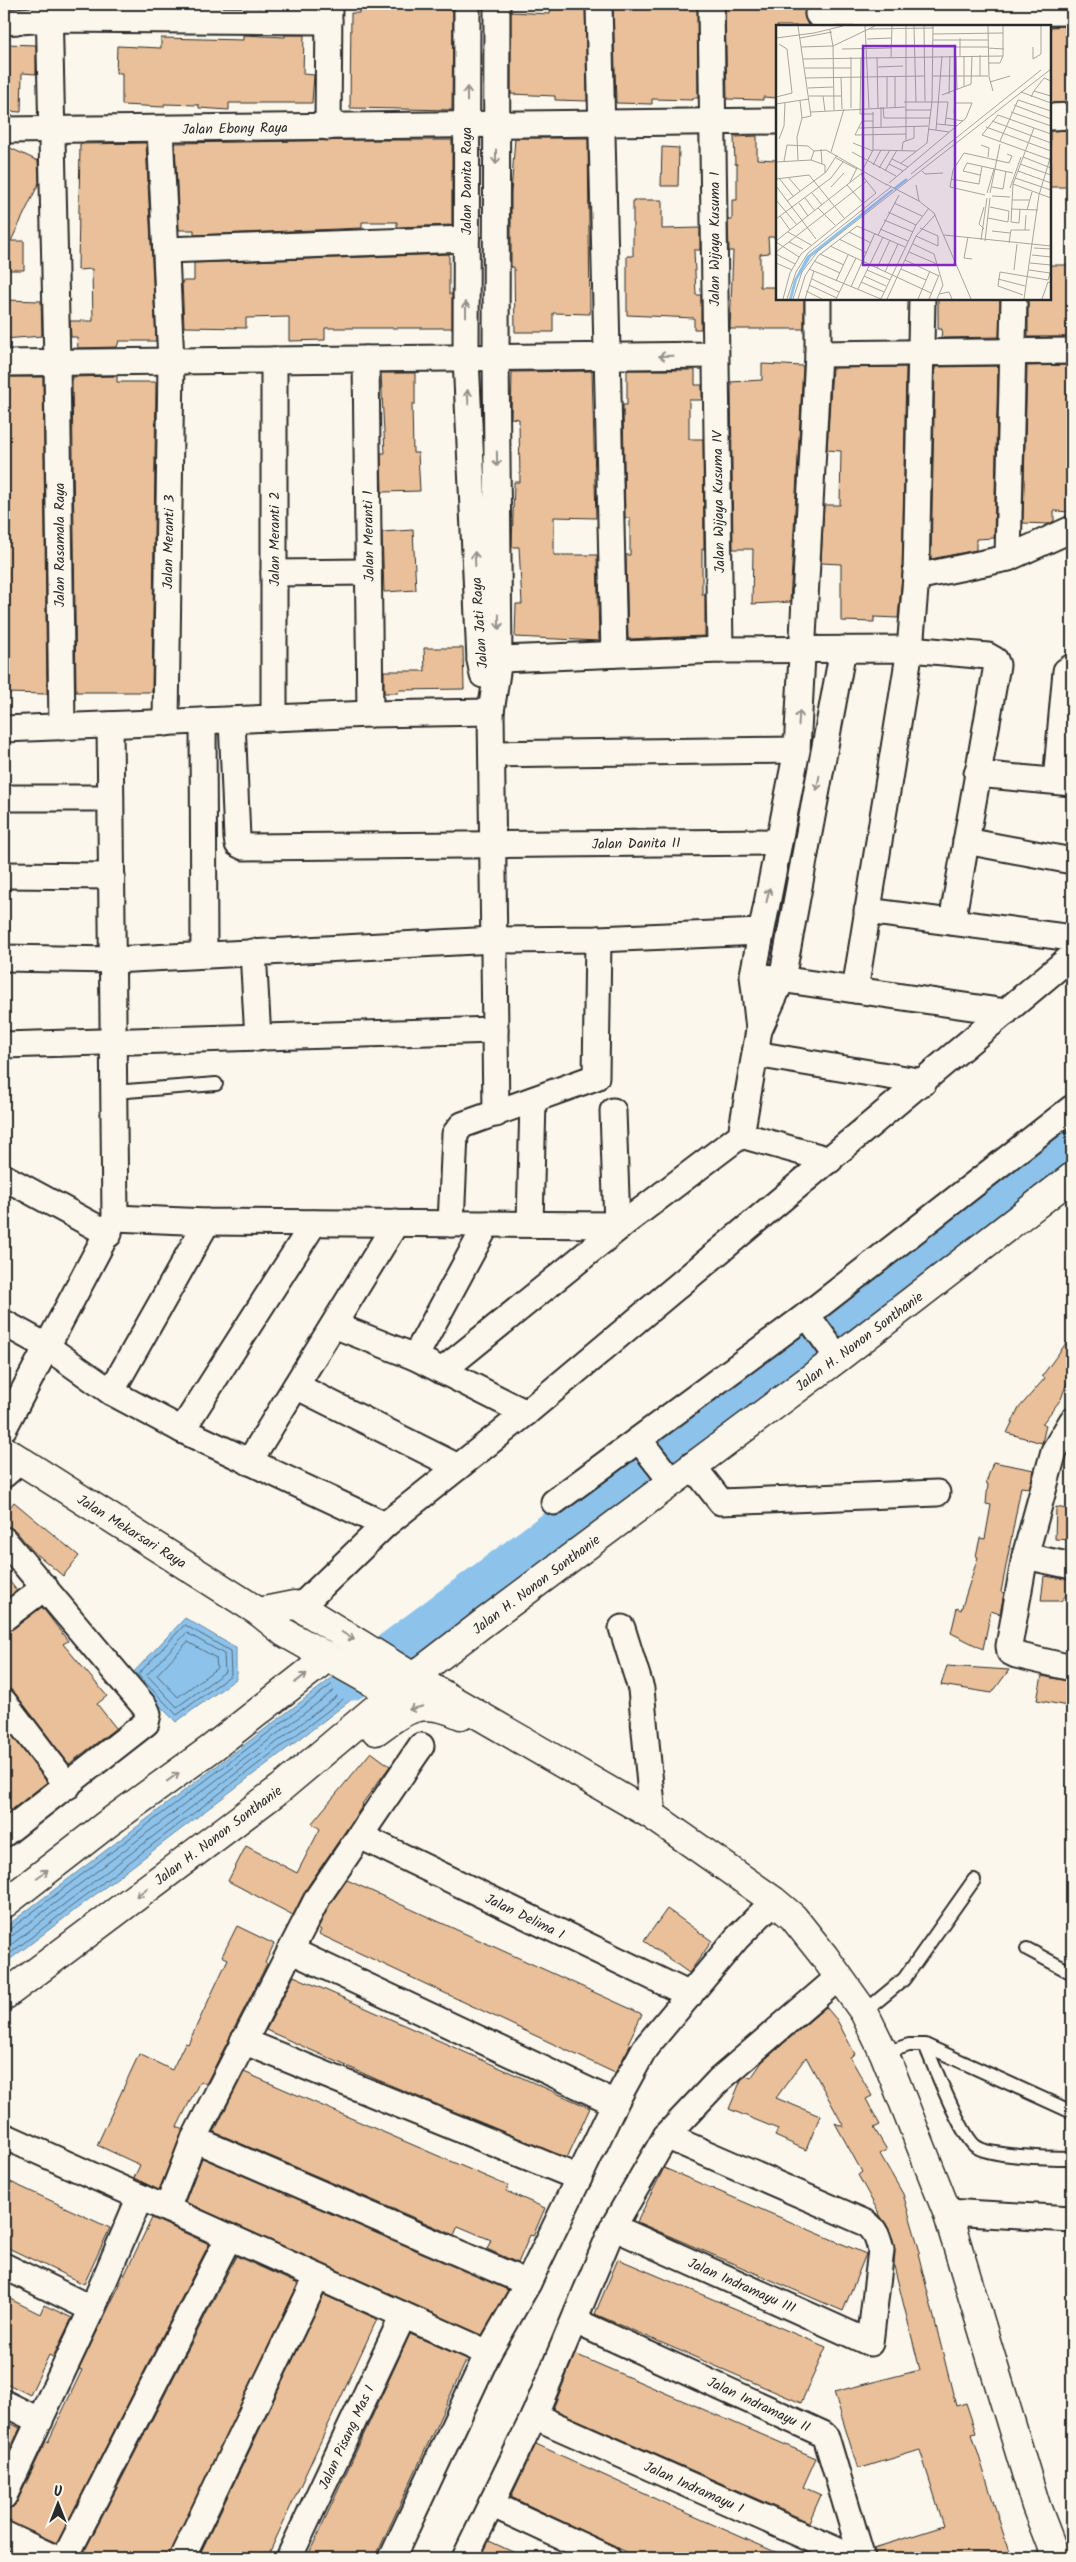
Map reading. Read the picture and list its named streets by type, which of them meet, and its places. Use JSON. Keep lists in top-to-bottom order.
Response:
{
  "streets": {
    "street": [
      "Jalan Ebony Raya",
      "Jalan Danita Raya",
      "Jalan Wijaya Kusuma I",
      "Jalan Wijaya Kusuma IV",
      "Jalan Meranti 1",
      "Jalan Meranti 2",
      "Jalan Meranti 3",
      "Jalan Rasamala Raya",
      "Jalan Jati Raya",
      "Jalan Danita II",
      "Jalan H. Nonon Sonthanie",
      "Jalan Mekarsari Raya",
      "Jalan Delima I",
      "Jalan Indramayu III",
      "Jalan Indramayu II",
      "Jalan Pisang Mas I",
      "Jalan Indramayu I"
    ]
  },
  "crossings": [
    ["Jalan Ebony Raya", "Jalan Danita Raya"],
    ["Jalan Ebony Raya", "Jalan Wijaya Kusuma I"],
    ["Jalan Ebony Raya", "Jalan Meranti 3"],
    ["Jalan Ebony Raya", "Jalan Rasamala Raya"],
    ["Jalan Danita Raya", "Jalan Jati Raya"],
    ["Jalan Wijaya Kusuma I", "Jalan Wijaya Kusuma IV"],
    ["Jalan Jati Raya", "Jalan Danita II"],
    ["Jalan H. Nonon Sonthanie", "Jalan Mekarsari Raya"]
  ],
  "north": "top"
}
